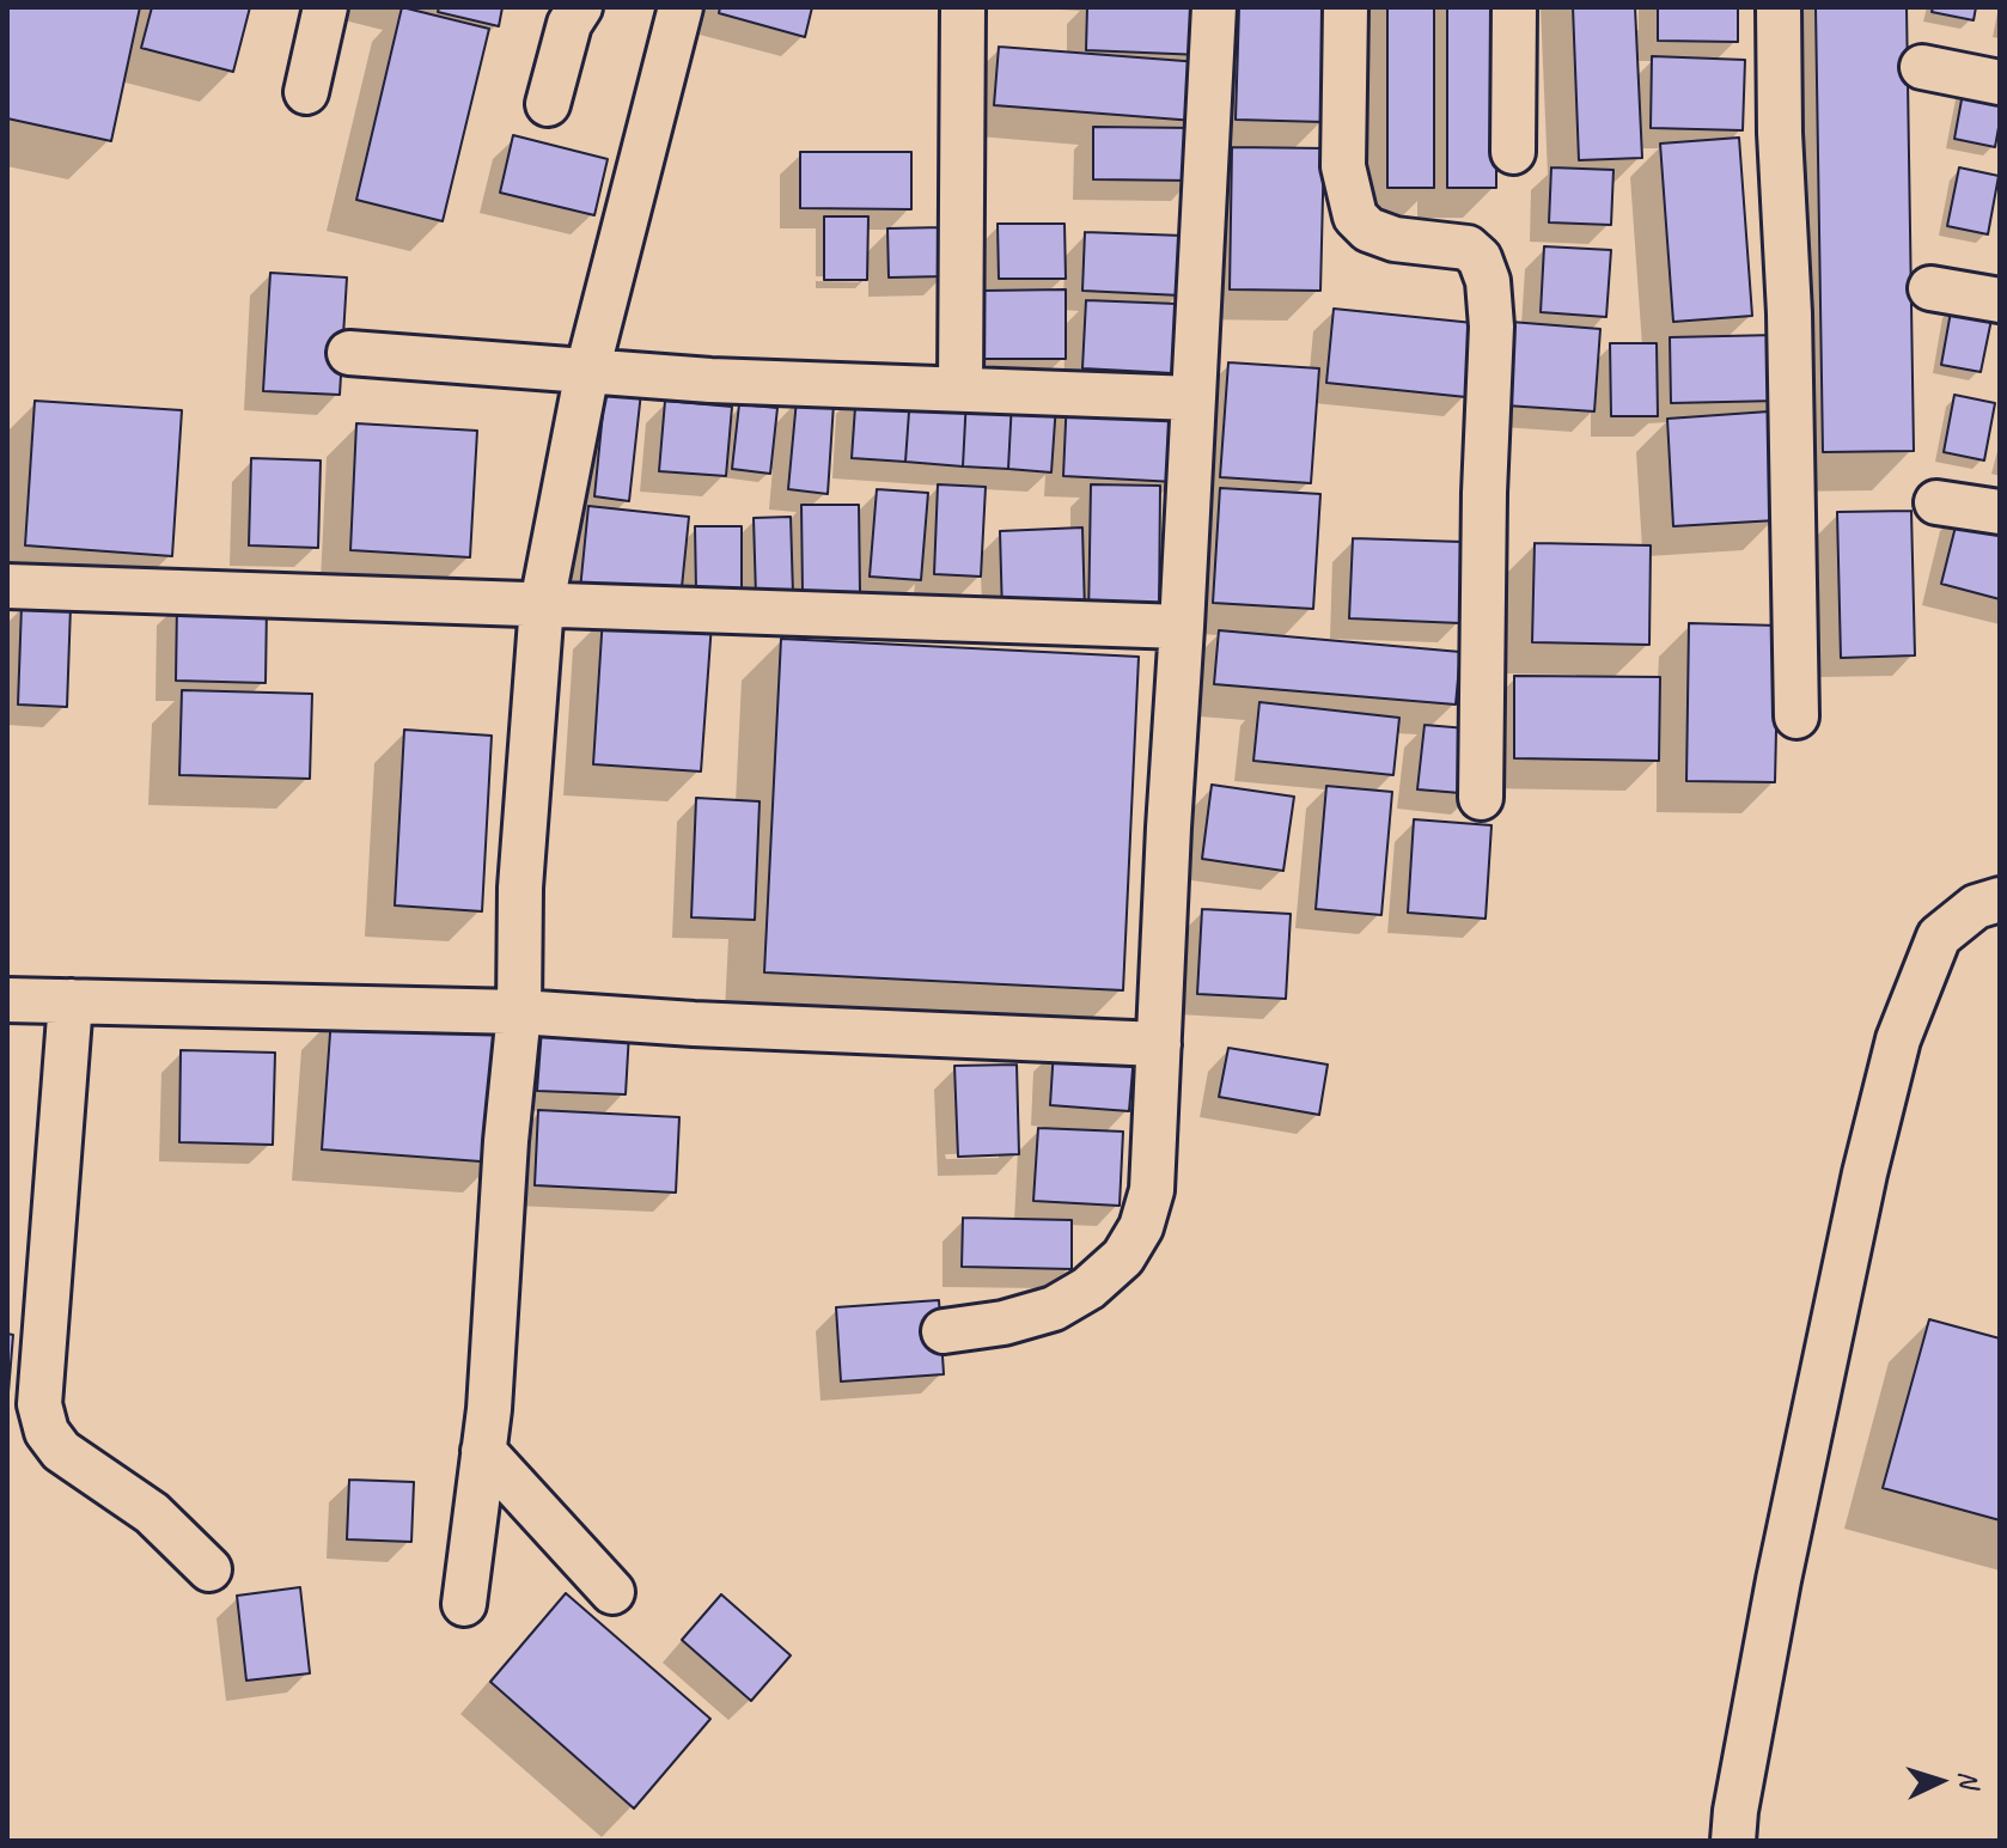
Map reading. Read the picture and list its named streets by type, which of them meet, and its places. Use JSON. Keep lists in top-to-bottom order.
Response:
{
  "north": "right"
}
